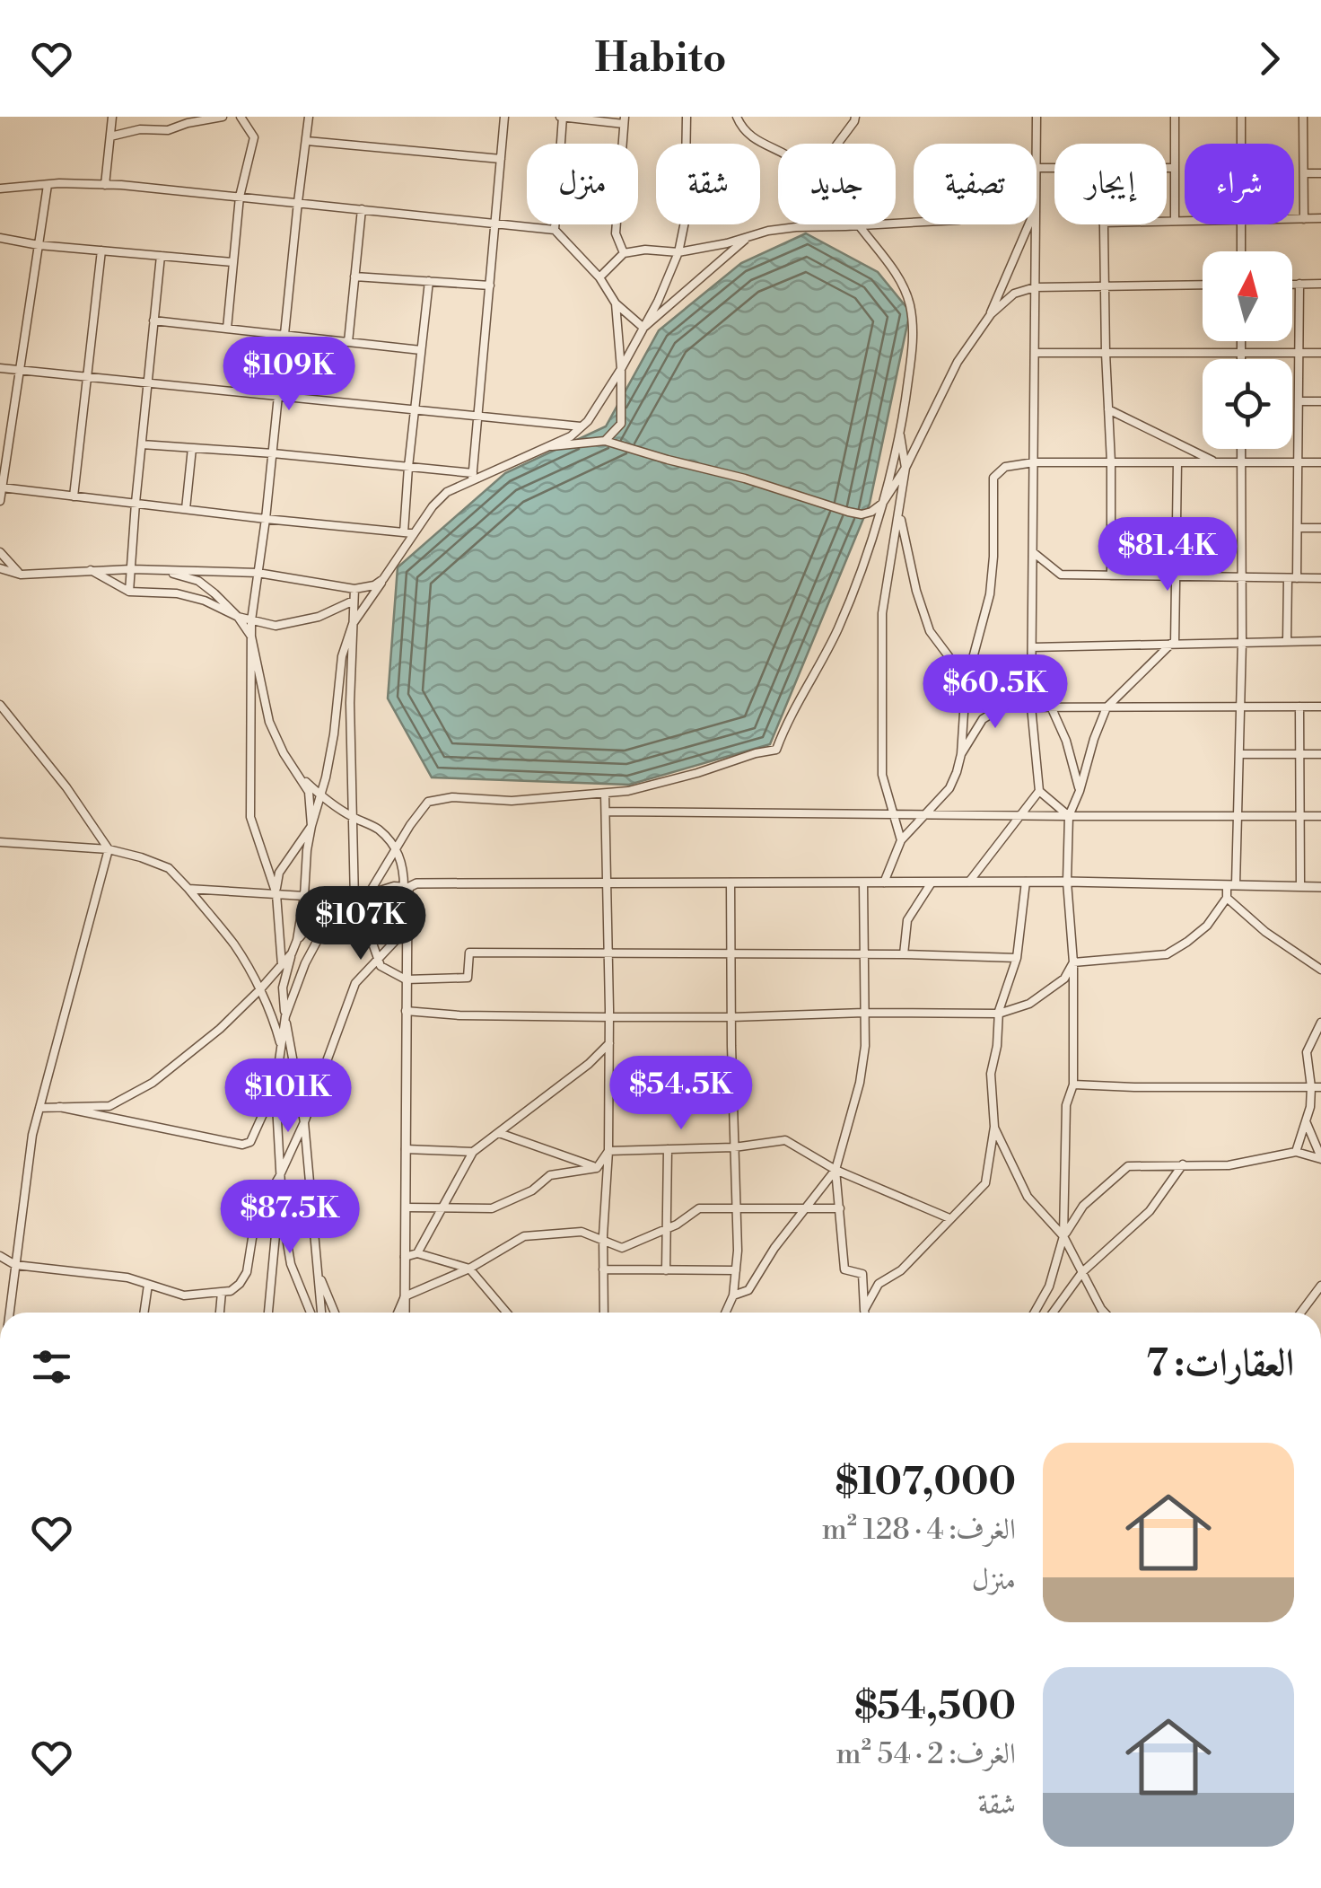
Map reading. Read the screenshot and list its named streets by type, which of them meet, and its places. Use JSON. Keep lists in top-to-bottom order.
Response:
{
  "north": "top",
  "page": {
    "header": "Habito",
    "chip": [
      "شراء",
      "إيجار",
      "تصفية",
      "جديد",
      "شقة",
      "منزل"
    ],
    "price": [
      "$109K",
      "$81.4K",
      "$60.5K",
      "$107K",
      "$54.5K",
      "$101K",
      "$87.5K"
    ],
    "heading": "العقارات: 7",
    "list": [
      {
        "name": "$107,000",
        "note": "الغرف: 4 · 128 m² · منزل"
      },
      {
        "name": "$54,500",
        "note": "الغرف: 2 · 54 m² · شقة"
      }
    ]
  }
}
